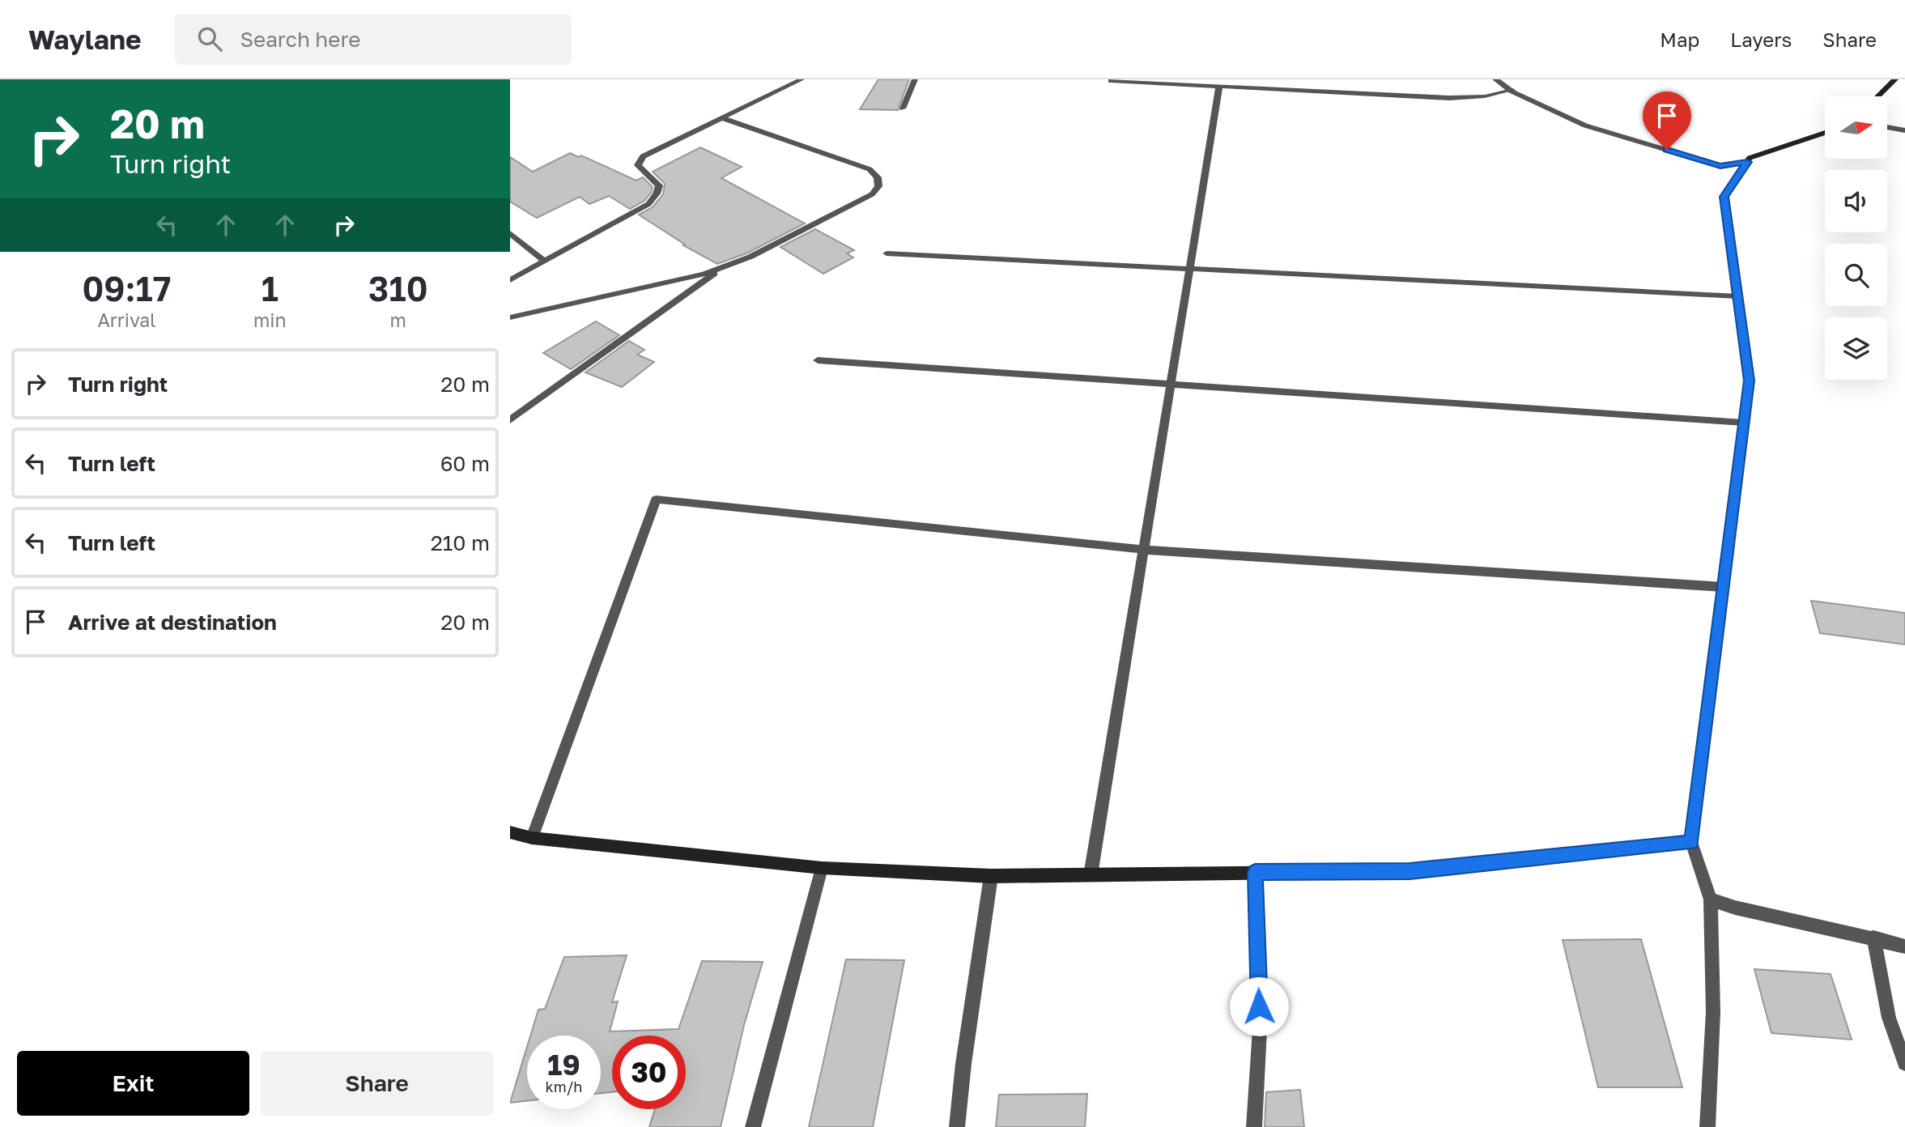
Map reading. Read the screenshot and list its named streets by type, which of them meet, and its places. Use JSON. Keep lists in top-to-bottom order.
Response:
{
  "north": "right",
  "page": {
    "header": "Waylane",
    "search": "Search here",
    "nav": ["Map", "Layers", "Share"],
    "turn": ["20 m", "Turn right"],
    "eta": [
      "09:17",
      "Arrival",
      "1",
      "min",
      "310",
      "m"
    ],
    "list": [
      {
        "name": "Turn right",
        "value": "20 m"
      },
      {
        "name": "Turn left",
        "value": "60 m"
      },
      {
        "name": "Turn left",
        "value": "210 m"
      },
      {
        "name": "Arrive at destination",
        "value": "20 m"
      }
    ],
    "speed": "19 km/h",
    "limit": "30",
    "buttons": ["Exit", "Share"]
  }
}
